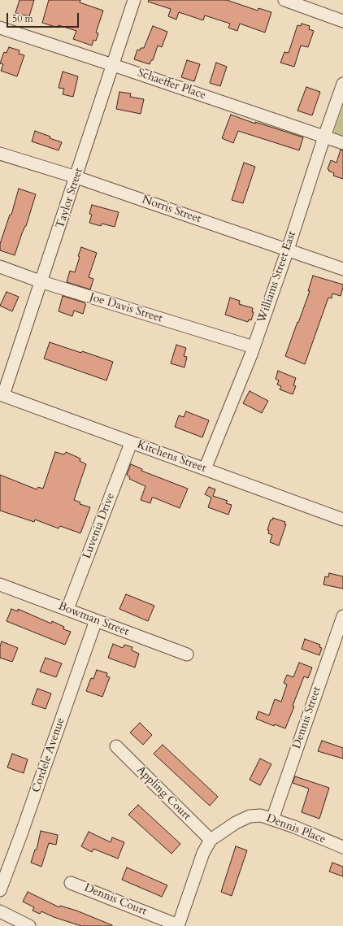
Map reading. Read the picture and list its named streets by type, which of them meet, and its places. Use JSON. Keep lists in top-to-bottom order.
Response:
{
  "streets": {
    "street": [
      "Schaeffer Place",
      "Taylor Street",
      "Norris Street",
      "Williams Street East",
      "Joe Davis Street",
      "Kitchens Street",
      "Luvenia Drive",
      "Bowman Street",
      "Dennis Street",
      "Cordele Avenue",
      "Appling Court",
      "Dennis Place",
      "Dennis Court"
    ]
  },
  "crossings": [
    ["Schaeffer Place", "Taylor Street"],
    ["Schaeffer Place", "Williams Street East"],
    ["Taylor Street", "Norris Street"],
    ["Taylor Street", "Joe Davis Street"],
    ["Taylor Street", "Kitchens Street"],
    ["Norris Street", "Williams Street East"],
    ["Williams Street East", "Joe Davis Street"],
    ["Williams Street East", "Kitchens Street"],
    ["Kitchens Street", "Luvenia Drive"],
    ["Luvenia Drive", "Bowman Street"],
    ["Bowman Street", "Cordele Avenue"],
    ["Dennis Street", "Dennis Place"],
    ["Appling Court", "Dennis Place"],
    ["Dennis Place", "Dennis Court"]
  ],
  "scale_bar": "50 m"
}
